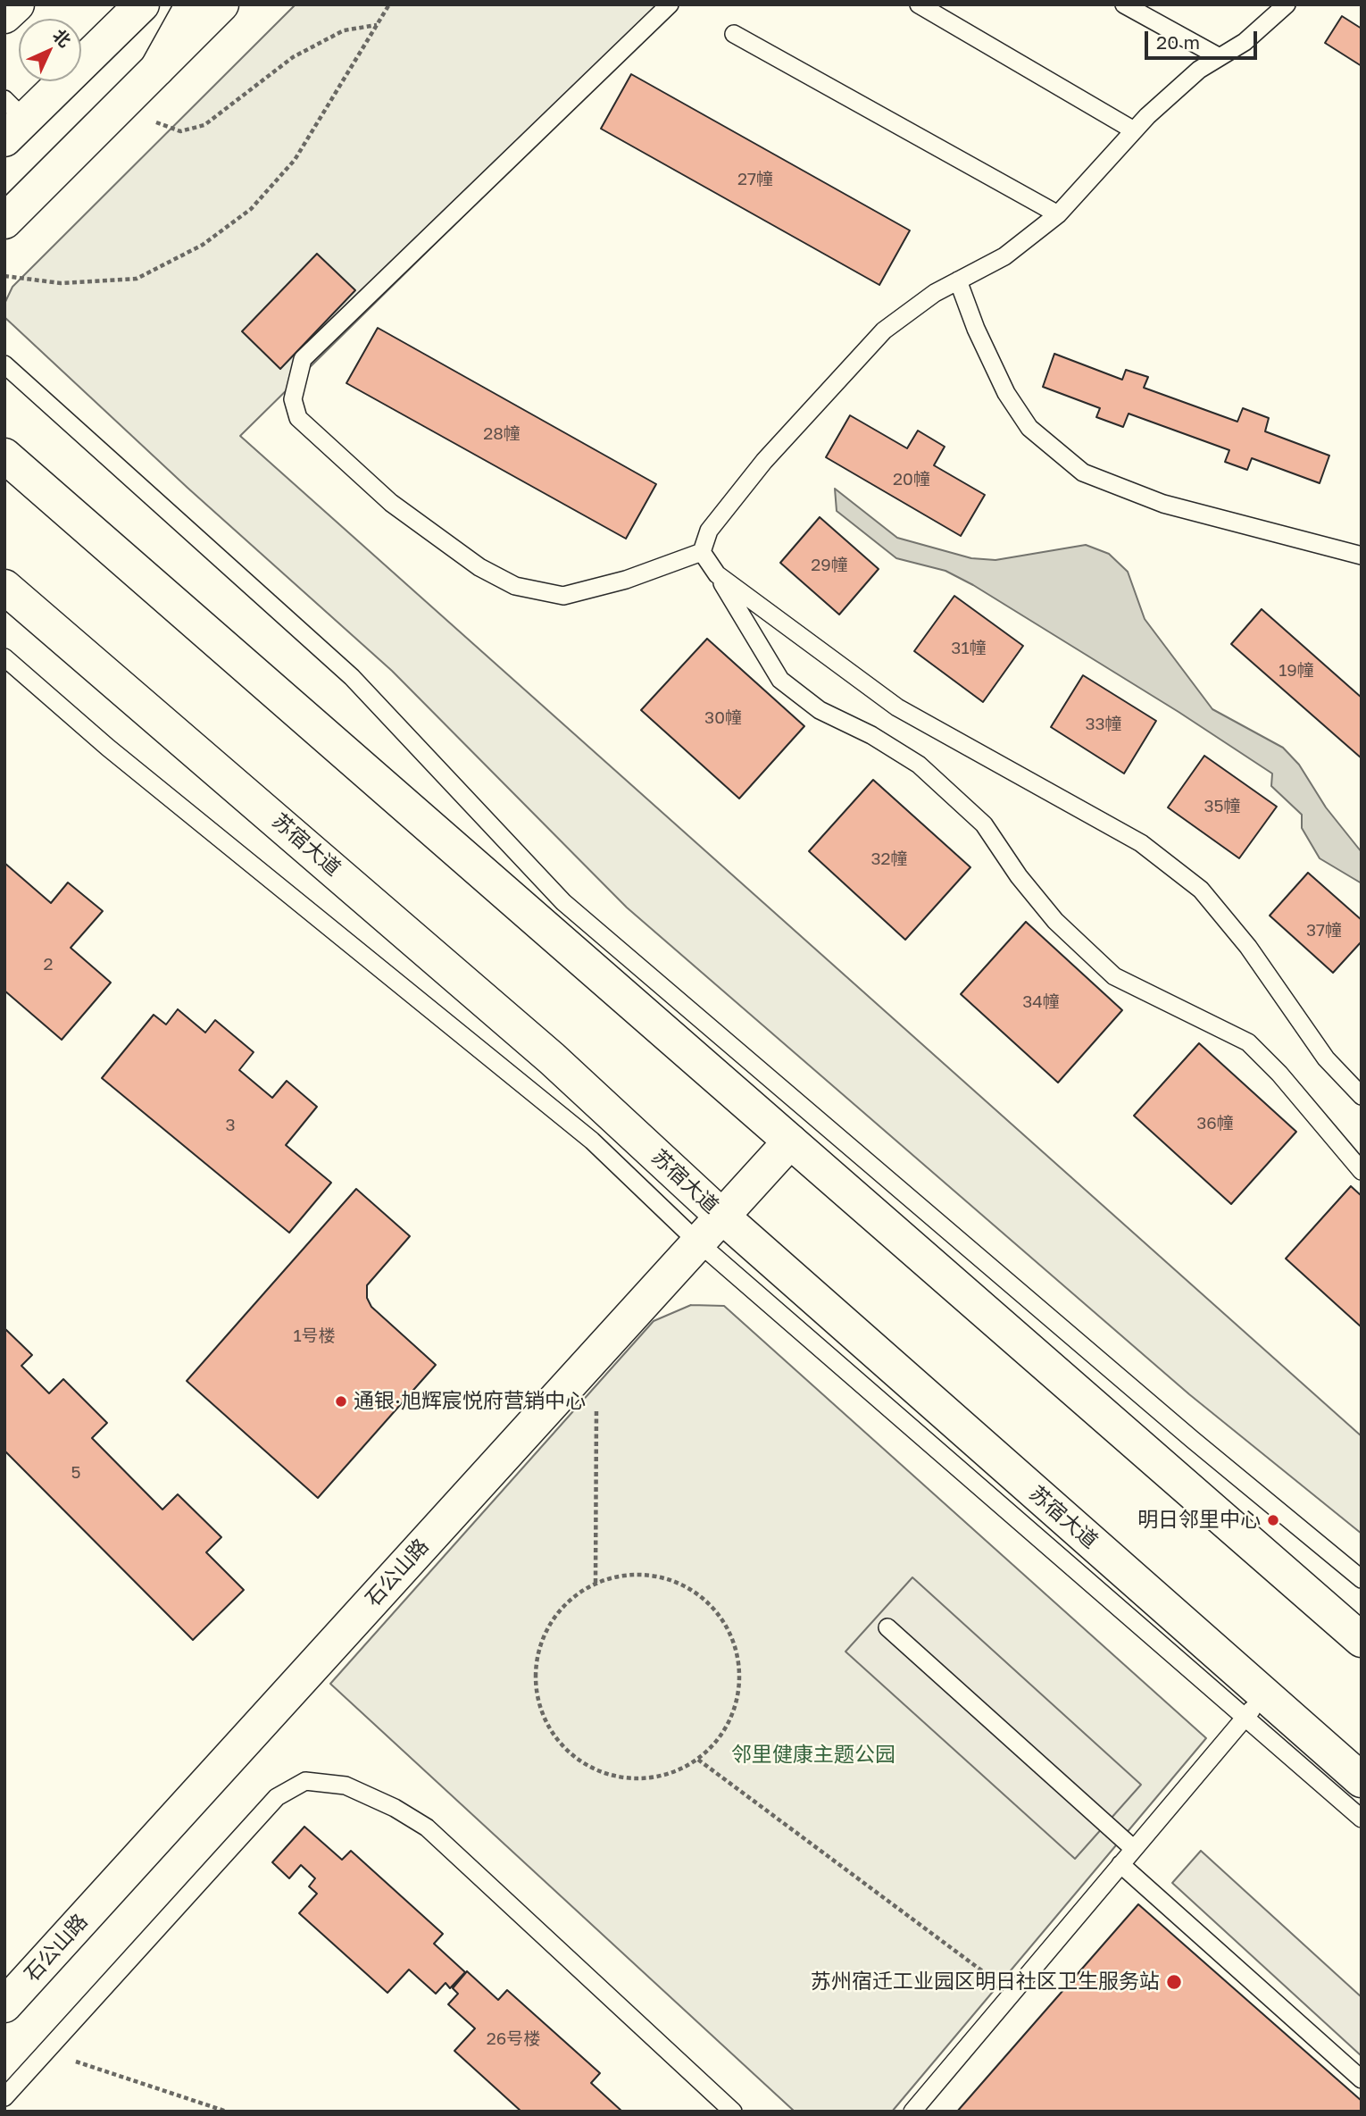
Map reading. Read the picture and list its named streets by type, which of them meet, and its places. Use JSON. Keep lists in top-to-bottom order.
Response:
{
  "streets": {
    "main road": ["苏宿大道", "石公山路"]
  },
  "crossings": [
    ["苏宿大道", "石公山路"]
  ],
  "parks": ["邻里健康主题公园"],
  "places": ["通银·旭辉宸悦府营销中心", "明日邻里中心", "苏州宿迁工业园区明日社区卫生服务站"],
  "house_numbers": [
    "27幢",
    "28幢",
    "20幢",
    "29幢",
    "31幢",
    "19幢",
    "30幢",
    "33幢",
    "35幢",
    "32幢",
    "37幢",
    "2",
    "34幢",
    "36幢",
    "3",
    "1号楼",
    "5",
    "26号楼"
  ],
  "scale_bar": "20 m",
  "north": "top right"
}
